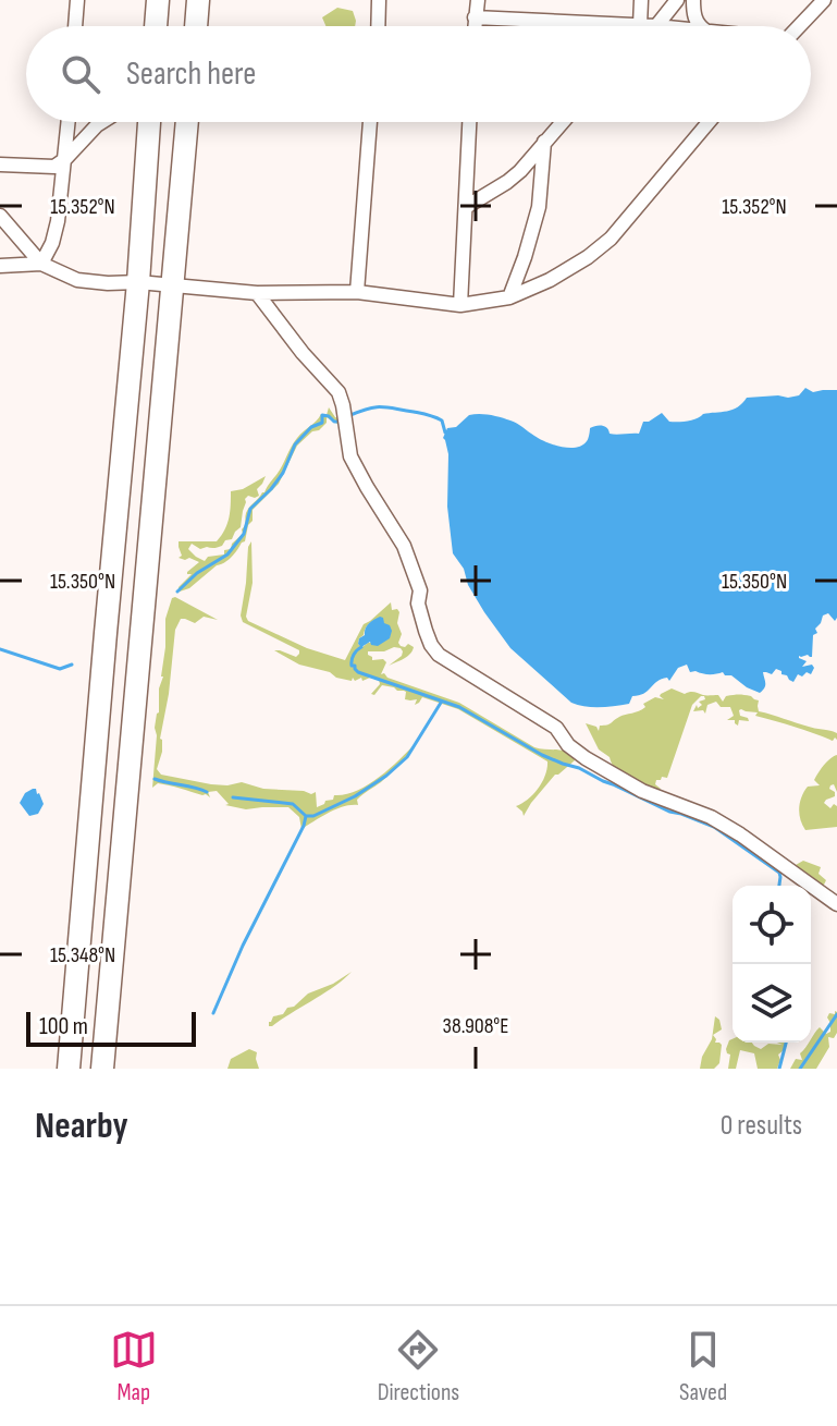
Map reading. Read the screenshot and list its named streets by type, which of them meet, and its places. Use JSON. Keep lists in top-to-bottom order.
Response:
{
  "scale_bar": "100 m",
  "page": {
    "search": "Search here",
    "scale": "100 m",
    "heading": ["Nearby", "0 results"],
    "nav": ["Map", "Directions", "Saved"]
  },
  "coordinates": [
    "15.352°N",
    "15.350°N",
    "15.348°N",
    "38.908°E"
  ]
}
